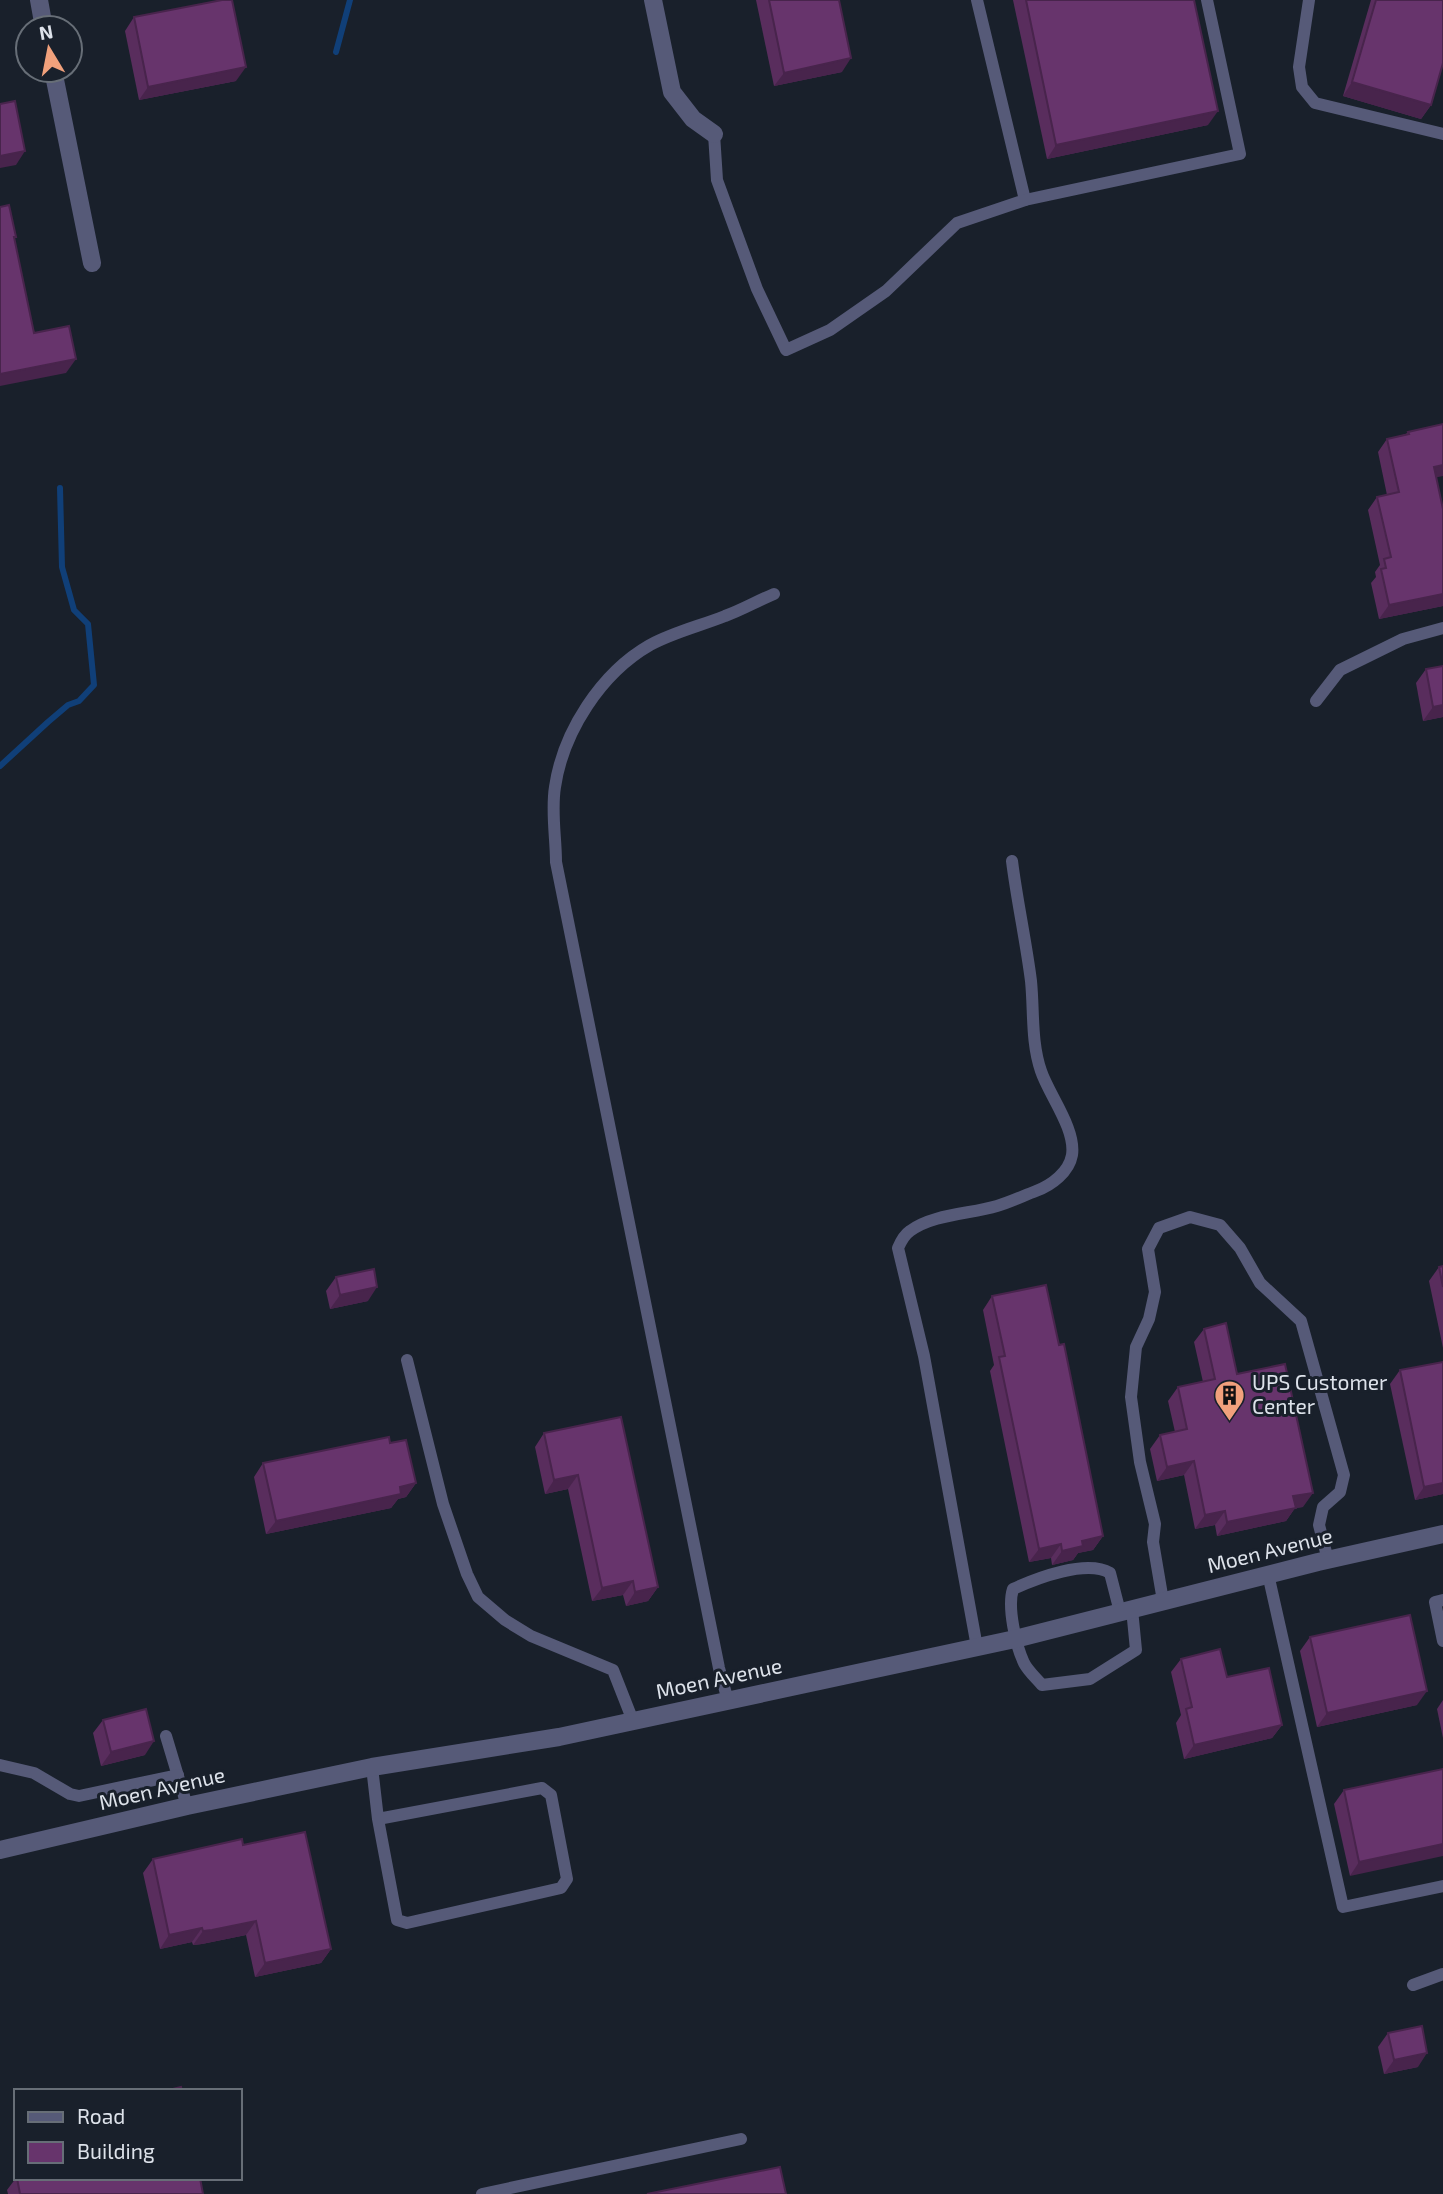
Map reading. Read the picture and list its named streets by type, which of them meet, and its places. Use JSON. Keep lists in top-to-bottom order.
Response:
{
  "streets": {
    "street": ["Moen Avenue"]
  },
  "places": {
    "building": ["UPS Customer Center"]
  },
  "legend": ["Road", "Building"],
  "north": "top"
}
